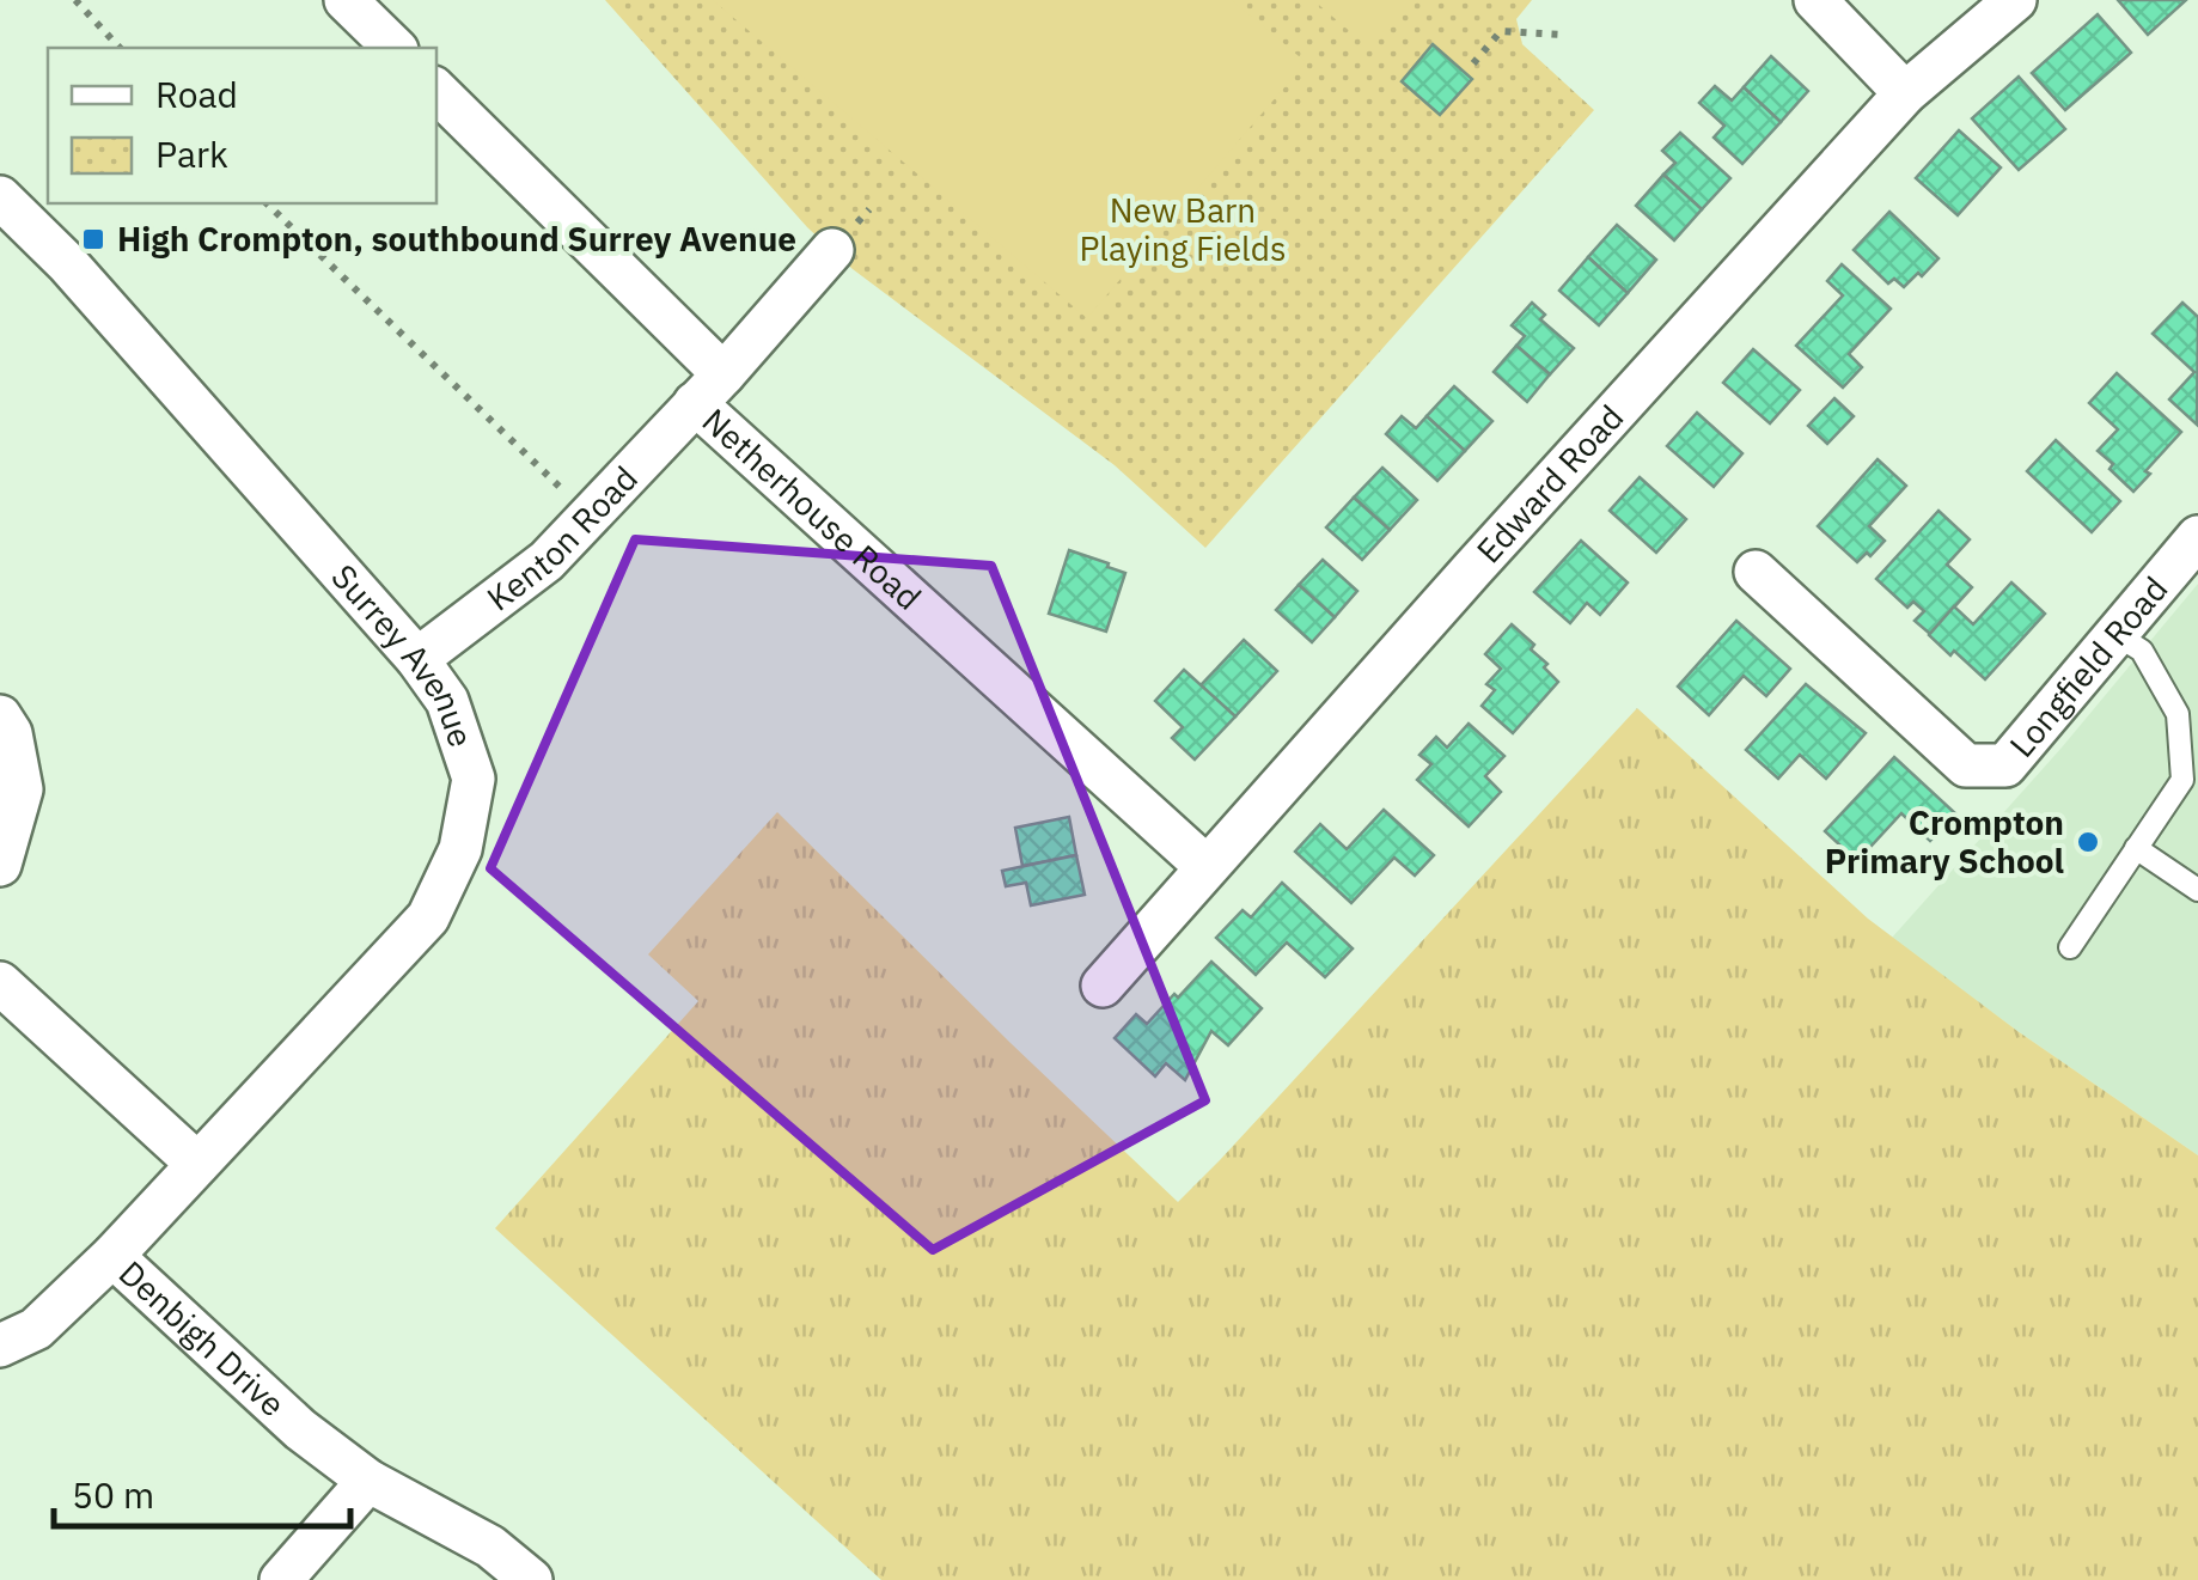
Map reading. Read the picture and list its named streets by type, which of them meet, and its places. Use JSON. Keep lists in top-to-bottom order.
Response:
{
  "streets": {
    "street": [
      "Edward Road",
      "Netherhouse Road",
      "Kenton Road",
      "Surrey Avenue",
      "Longfield Road",
      "Denbigh Drive"
    ]
  },
  "crossings": [
    ["Edward Road", "Netherhouse Road"],
    ["Netherhouse Road", "Kenton Road"],
    ["Kenton Road", "Surrey Avenue"],
    ["Surrey Avenue", "Denbigh Drive"]
  ],
  "parks": ["New Barn Playing Fields"],
  "places": {
    "transit": ["High Crompton, southbound Surrey Avenue"],
    "other": ["Crompton Primary School"]
  },
  "legend": ["Road", "Park"],
  "scale_bar": "50 m"
}
